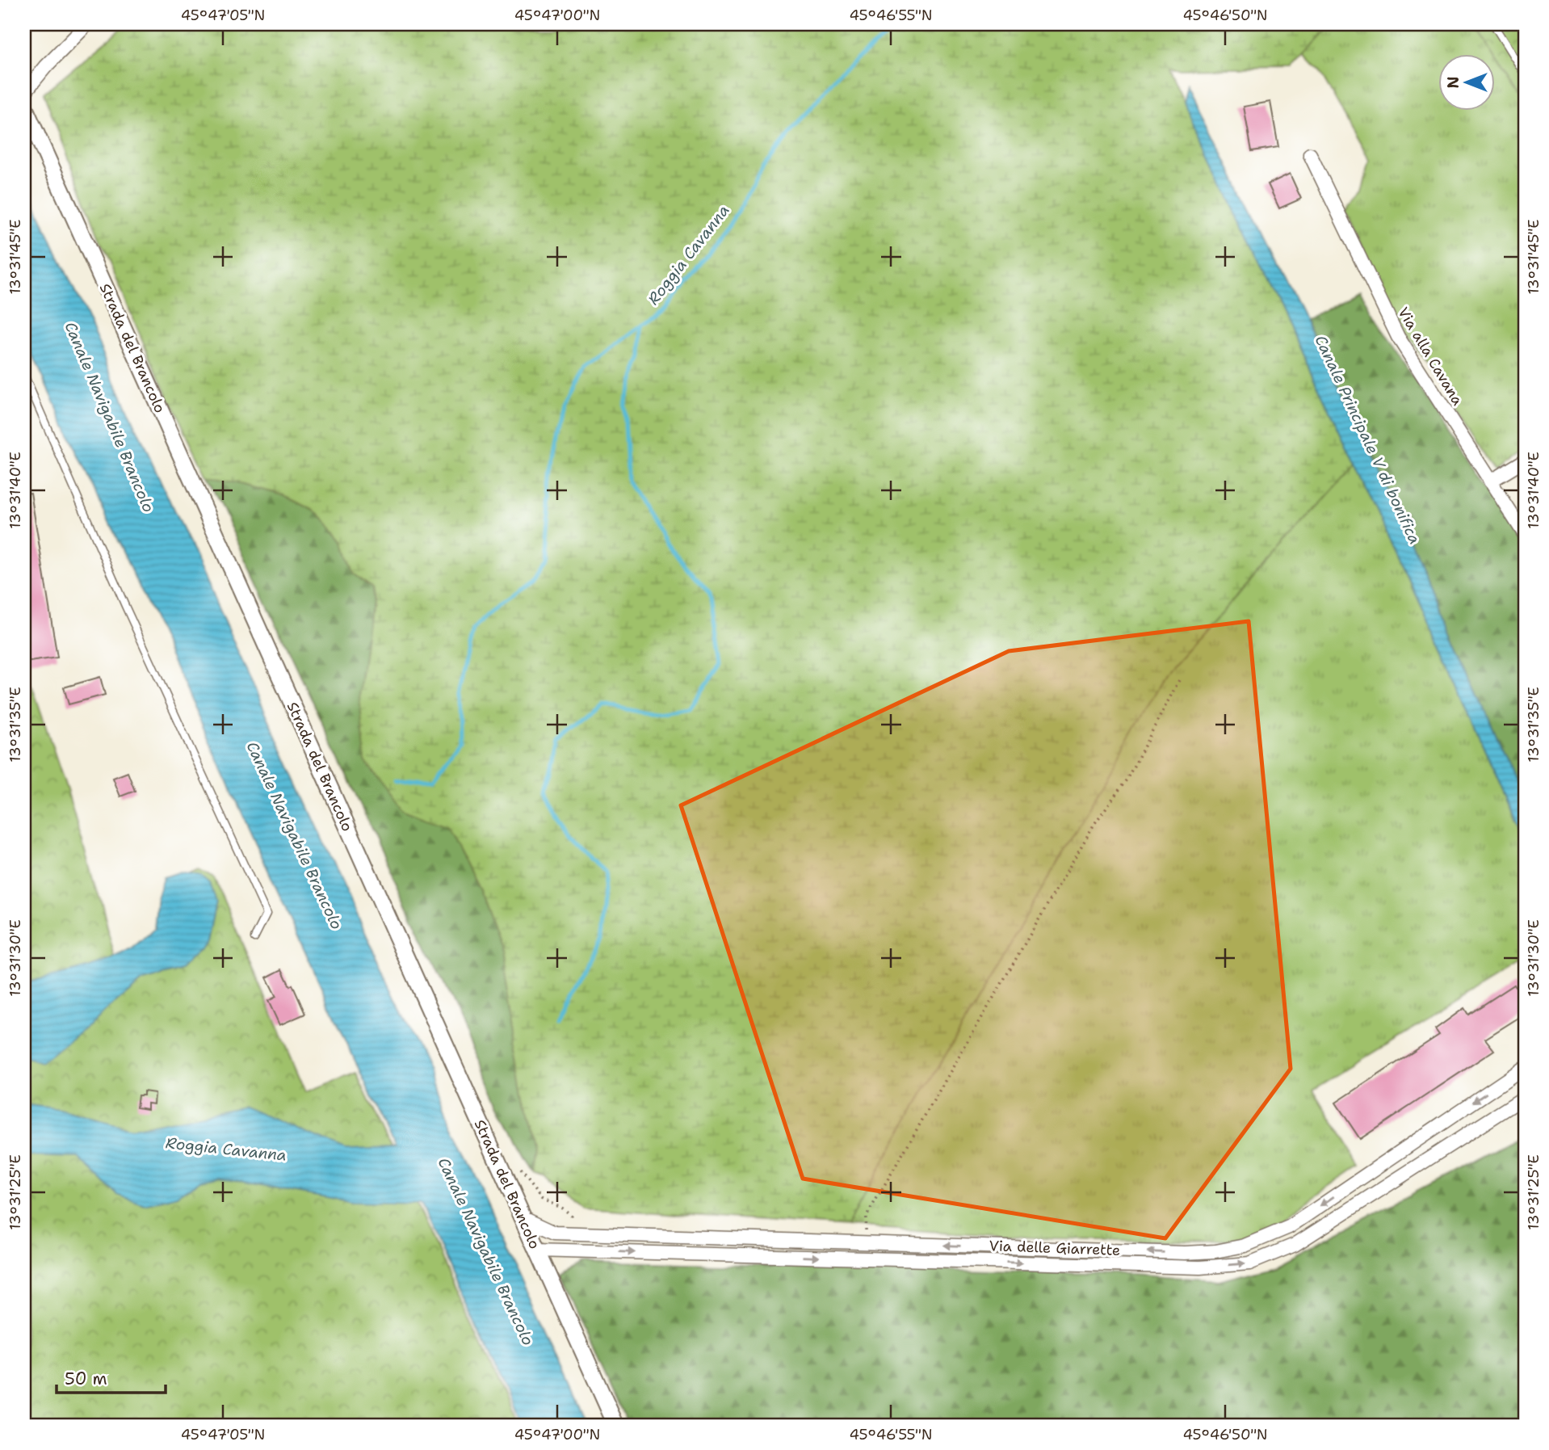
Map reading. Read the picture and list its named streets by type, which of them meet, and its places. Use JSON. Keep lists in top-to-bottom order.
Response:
{
  "streets": {
    "street": ["Strada del Brancolo", "Via alla Cavana", "Via delle Giarrette"]
  },
  "crossings": [
    ["Strada del Brancolo", "Via delle Giarrette"]
  ],
  "water": ["Roggia Cavanna", "Canale Navigabile Brancolo", "Canale Principale V di bonifica"],
  "scale_bar": "50 m",
  "north": "left",
  "coordinates": [
    "45°47'05\"N",
    "45°47'00\"N",
    "45°46'55\"N",
    "45°46'50\"N",
    "13°31'45\"E",
    "13°31'40\"E",
    "13°31'35\"E",
    "13°31'30\"E",
    "13°31'25\"E"
  ]
}
